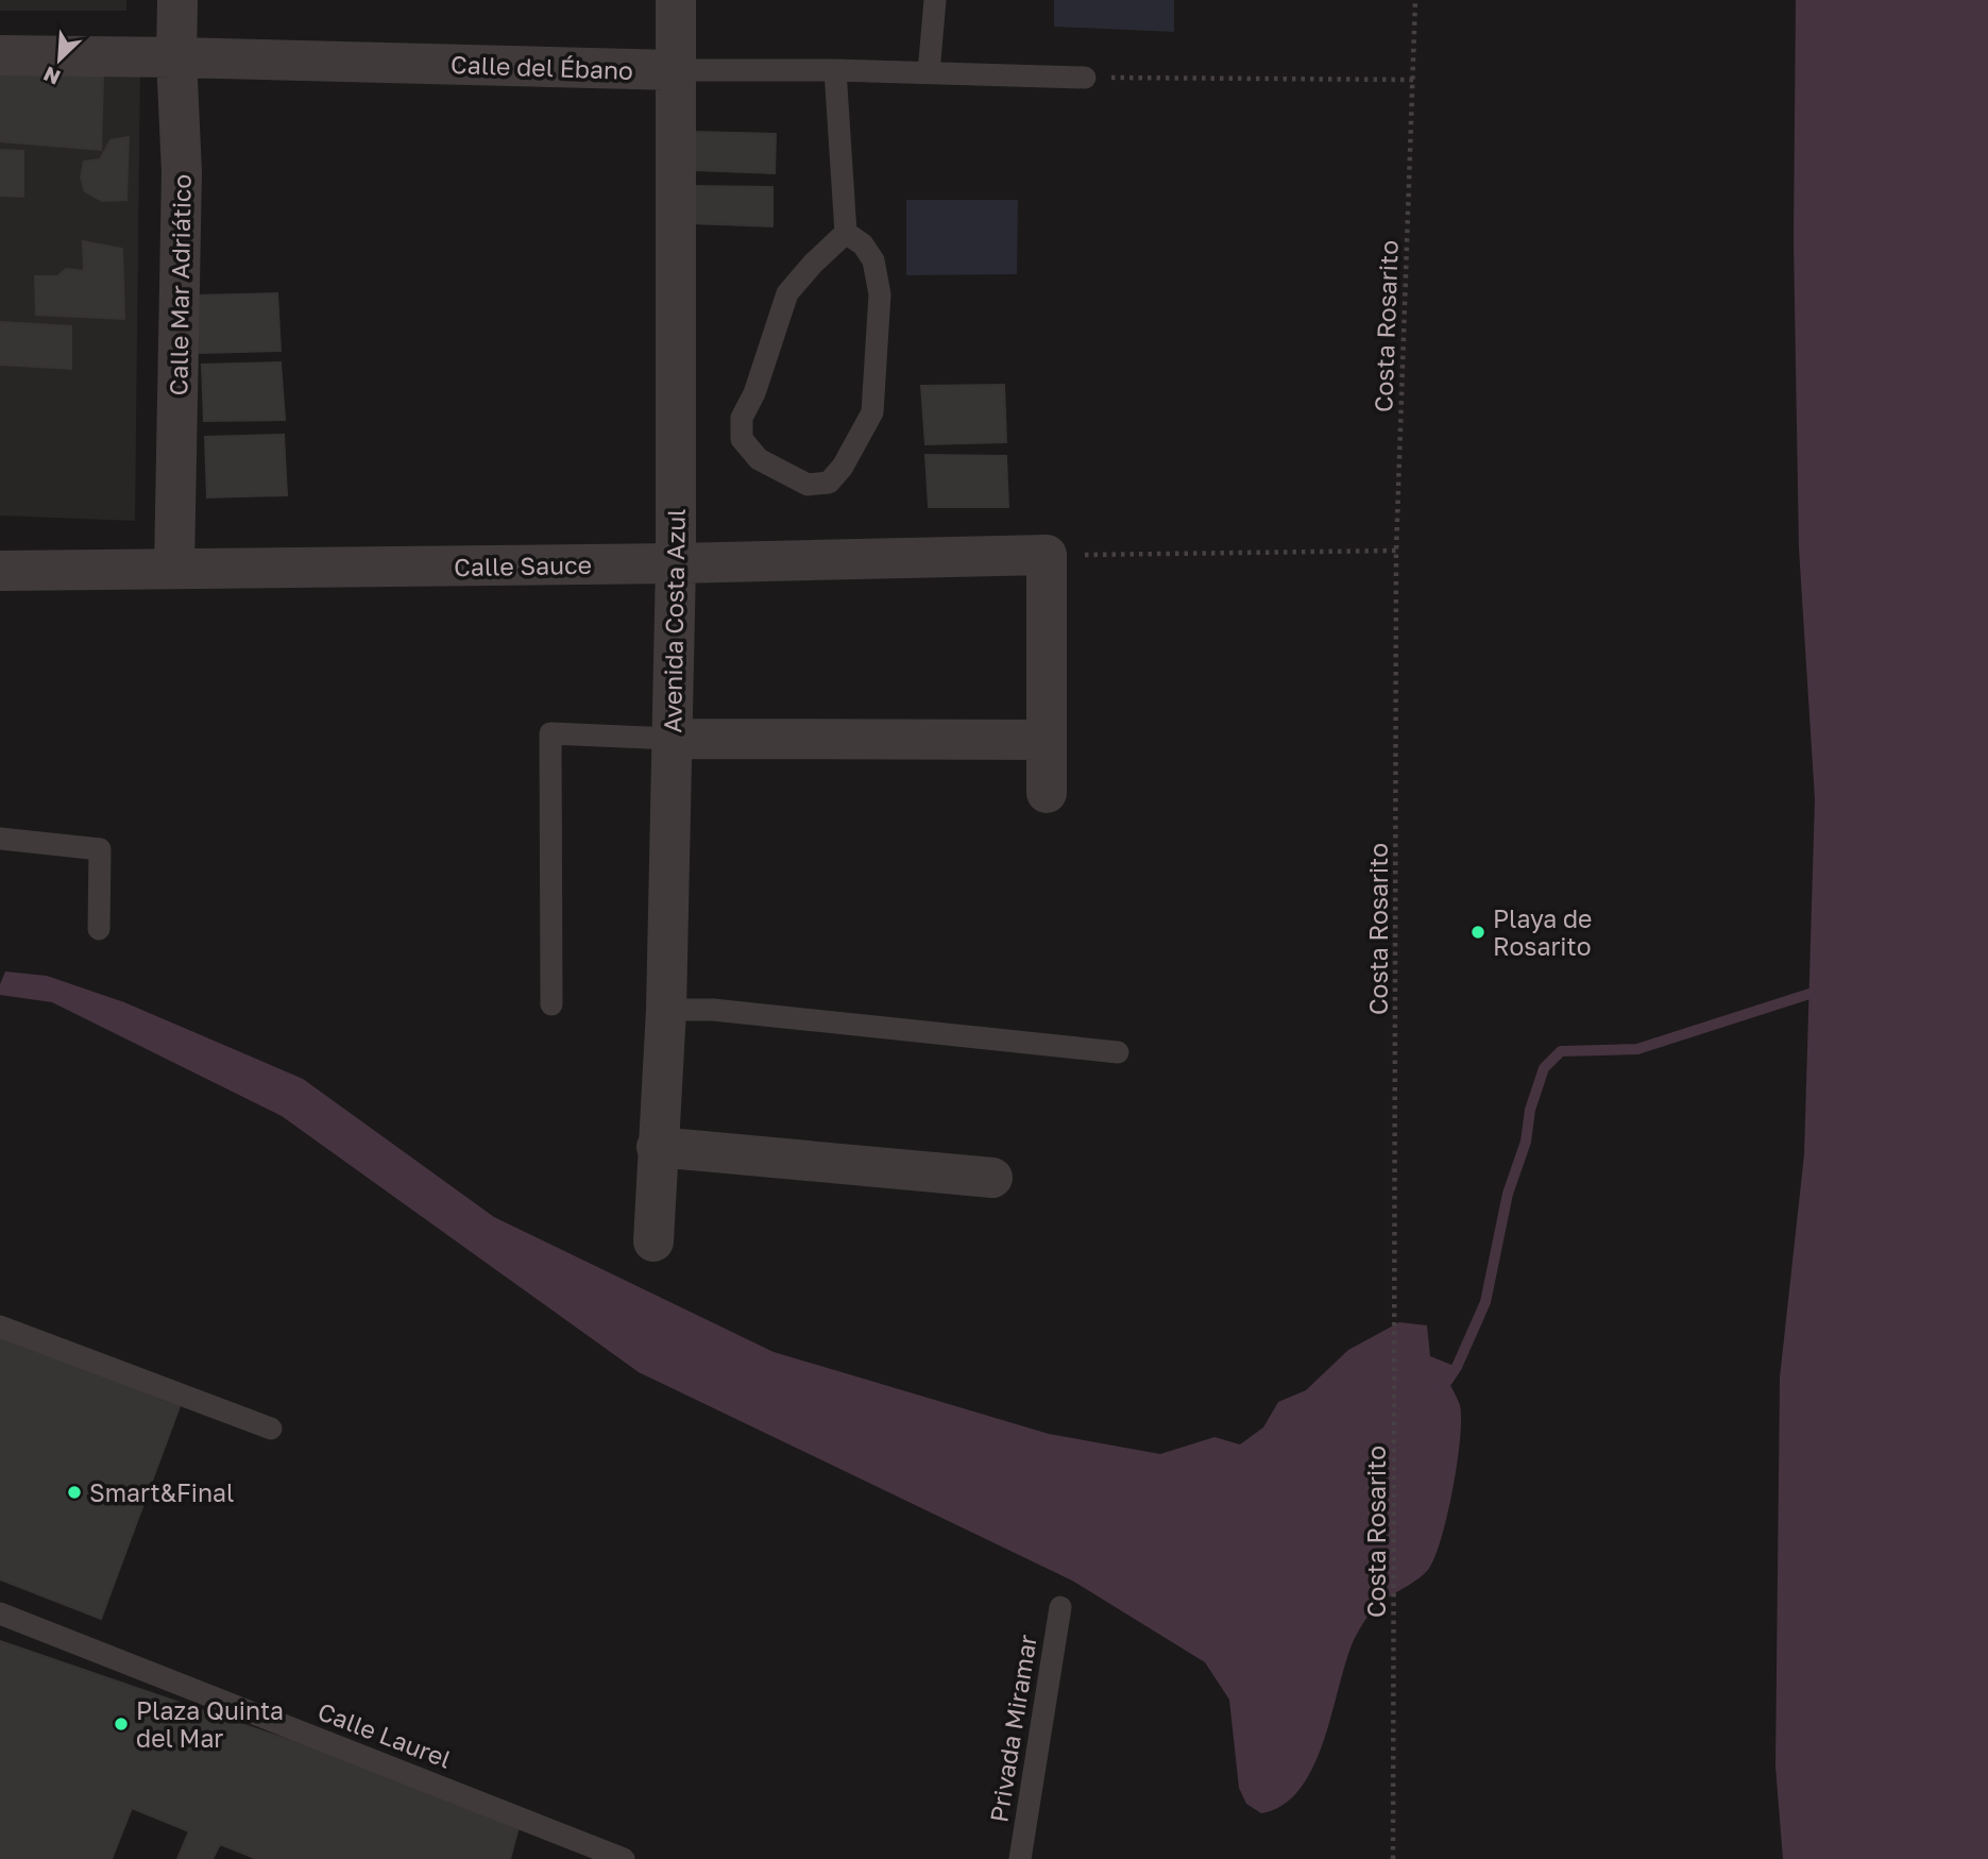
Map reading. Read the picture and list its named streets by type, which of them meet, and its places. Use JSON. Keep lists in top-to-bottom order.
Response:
{
  "streets": {
    "street": [
      "Calle del Ébano",
      "Calle Mar Adriático",
      "Calle Sauce",
      "Avenida Costa Azul"
    ],
    "lane": ["Privada Miramar", "Calle Laurel"],
    "path": ["Costa Rosarito"]
  },
  "crossings": [
    ["Calle del Ébano", "Calle Mar Adriático"],
    ["Calle del Ébano", "Avenida Costa Azul"],
    ["Calle Mar Adriático", "Calle Sauce"],
    ["Calle Sauce", "Avenida Costa Azul"]
  ],
  "places": ["Playa de Rosarito", "Smart&Final", "Plaza Quinta del Mar"],
  "north": "bottom left"
}
